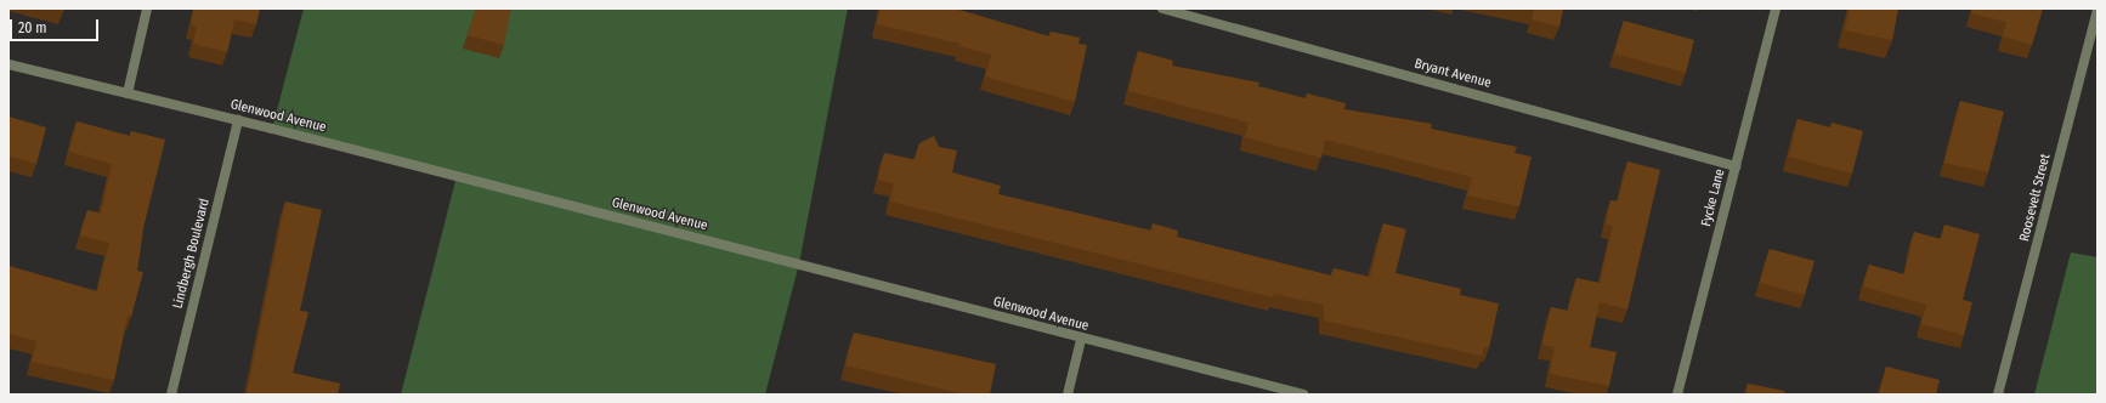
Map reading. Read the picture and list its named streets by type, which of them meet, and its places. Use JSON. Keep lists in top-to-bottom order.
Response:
{
  "streets": {
    "street": [
      "Bryant Avenue",
      "Glenwood Avenue",
      "Fycke Lane",
      "Roosevelt Street",
      "Lindbergh Boulevard"
    ]
  },
  "crossings": [
    ["Bryant Avenue", "Fycke Lane"],
    ["Glenwood Avenue", "Lindbergh Boulevard"]
  ],
  "scale_bar": "20 m"
}
